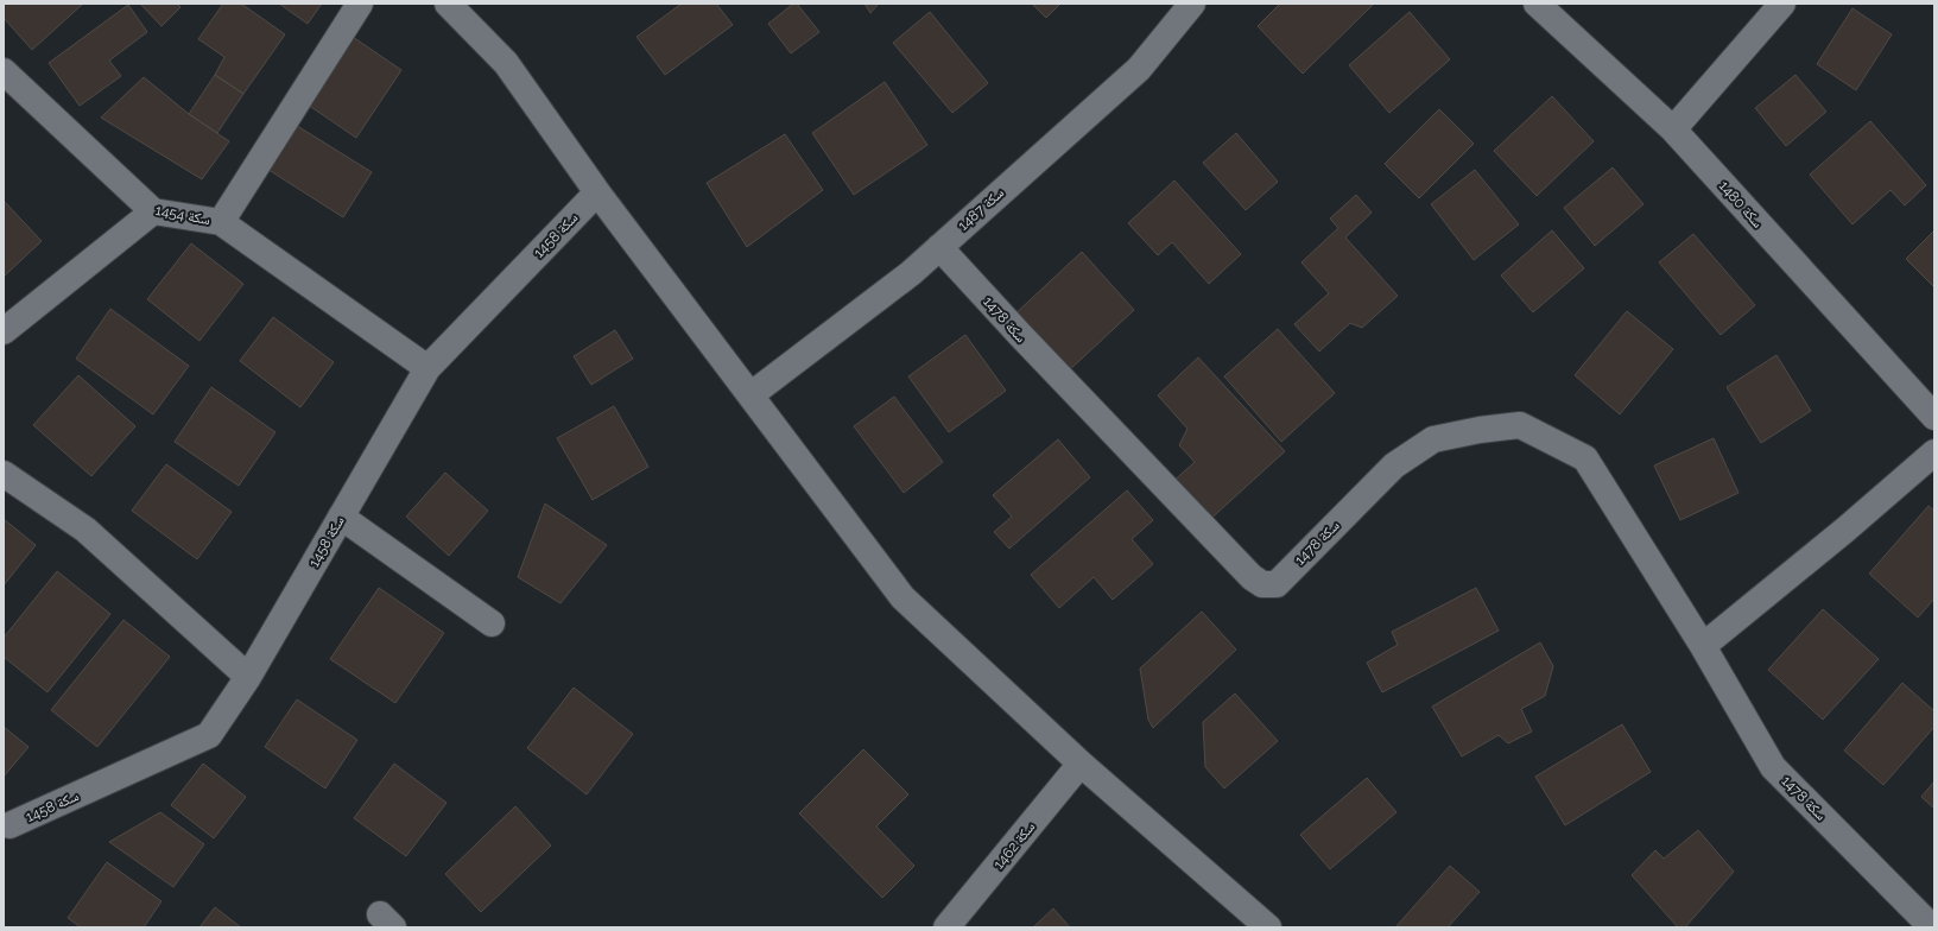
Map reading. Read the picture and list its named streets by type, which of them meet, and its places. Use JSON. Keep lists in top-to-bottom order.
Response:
{
  "streets": {
    "street": [
      "سكة 1480",
      "سكة 1487",
      "سكة 1454",
      "سكة 1458",
      "سكة 1478",
      "سكة 1462"
    ]
  },
  "crossings": [
    ["سكة 1487", "سكة 1478"],
    ["سكة 1454", "سكة 1458"]
  ]
}
